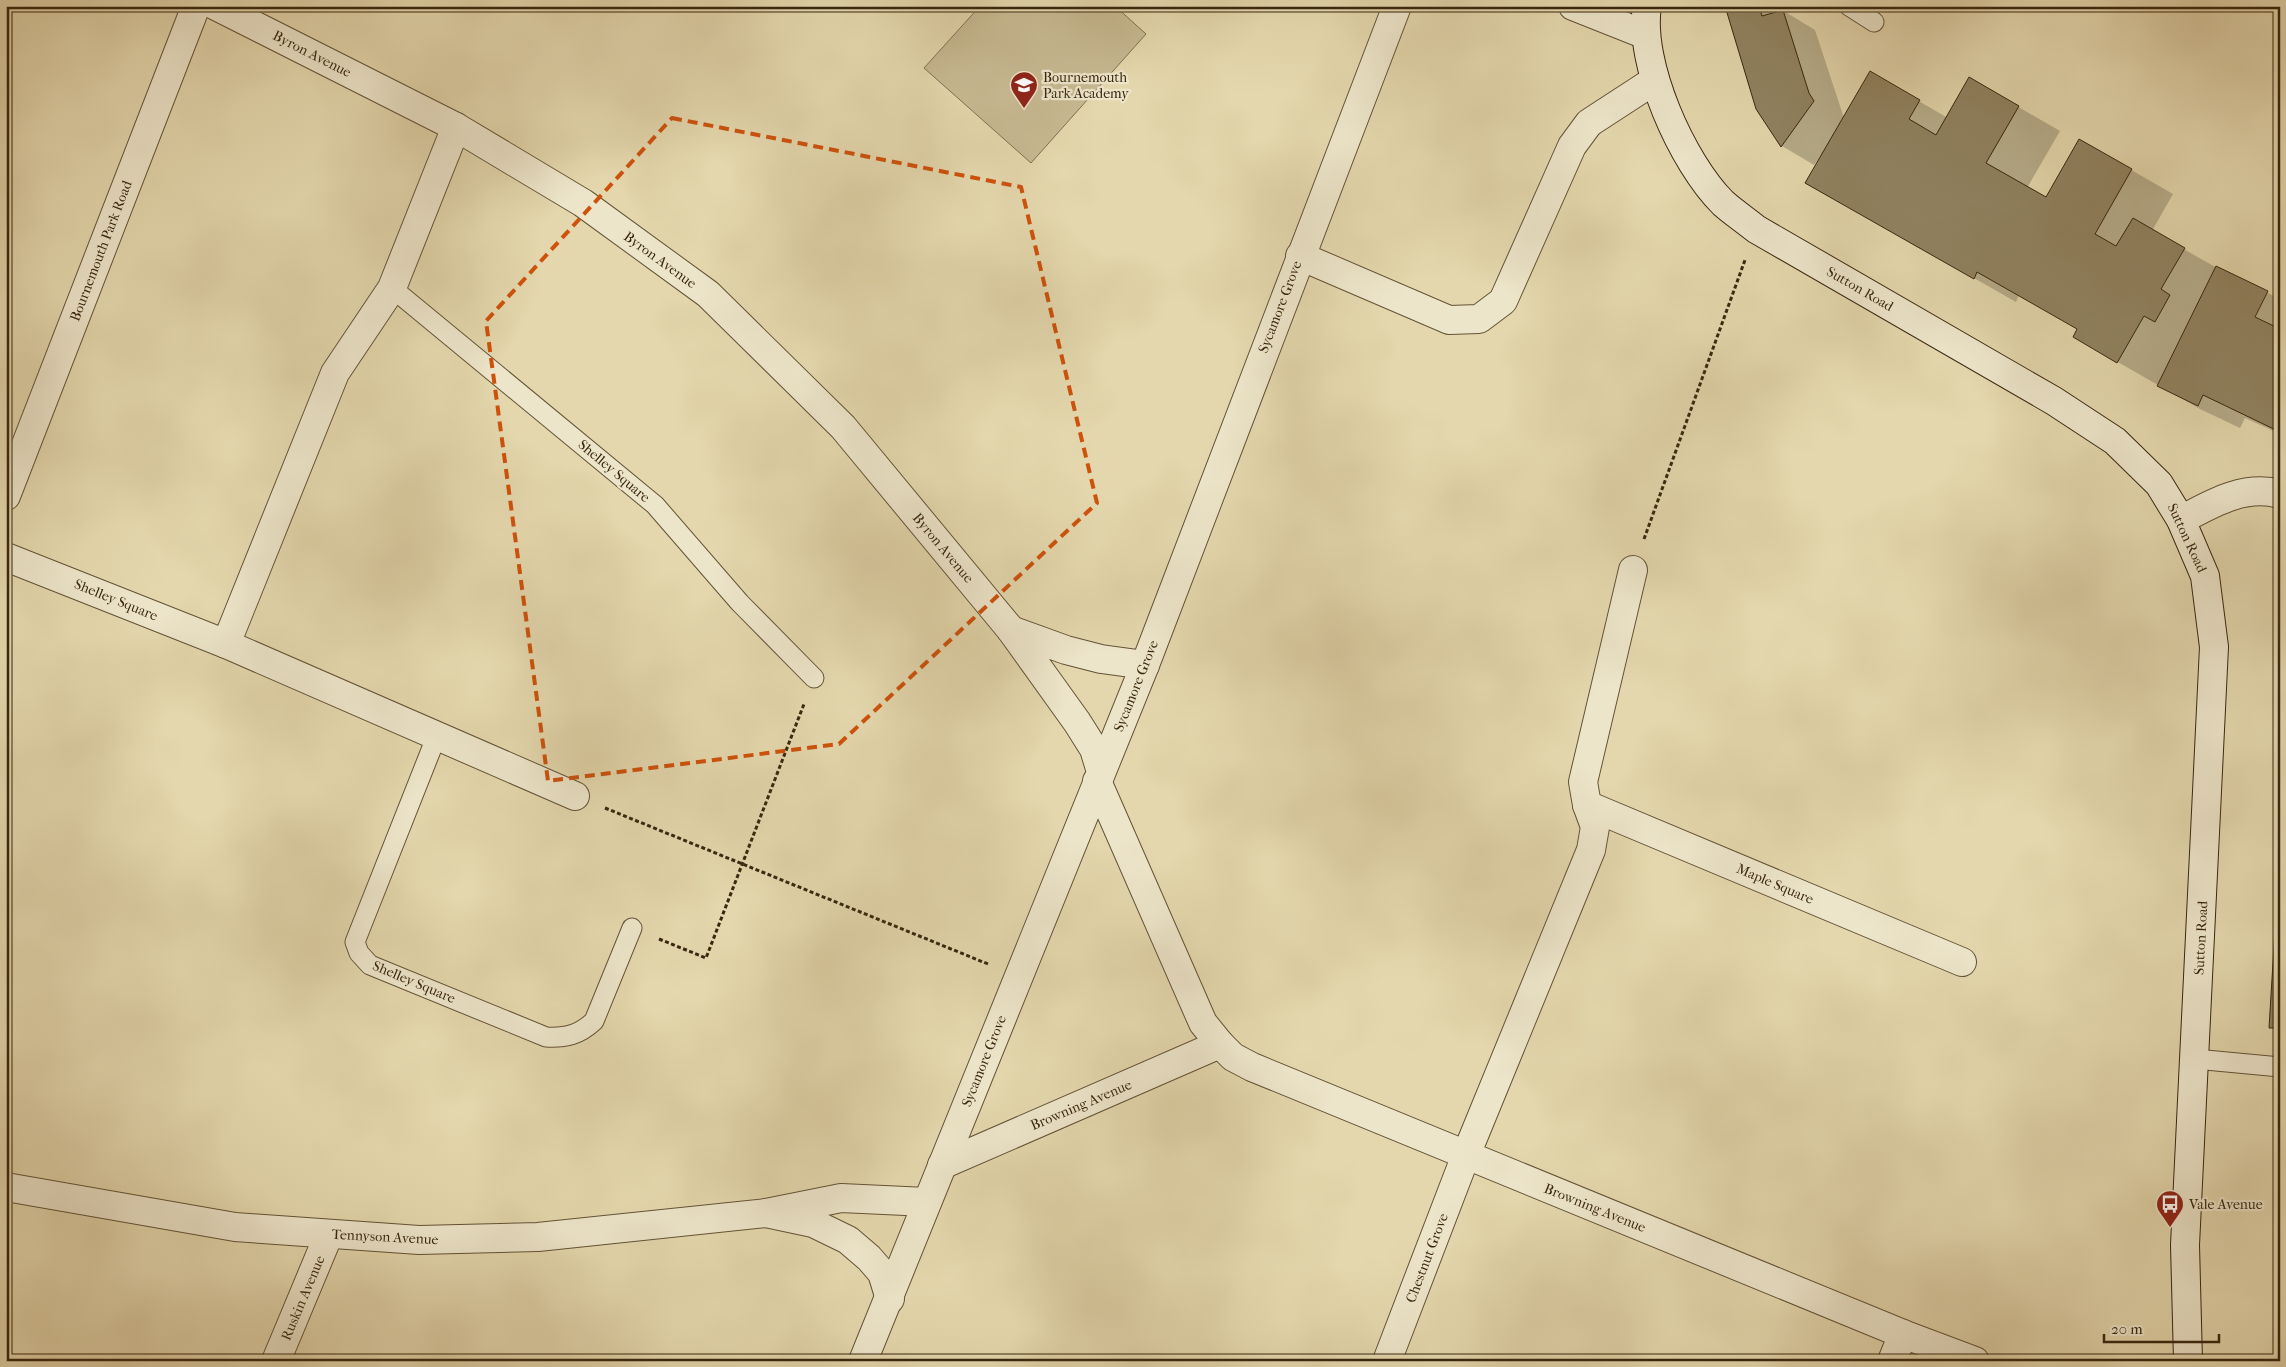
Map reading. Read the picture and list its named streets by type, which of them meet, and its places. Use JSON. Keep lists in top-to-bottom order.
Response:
{
  "streets": {
    "street": [
      "Byron Avenue",
      "Bournemouth Park Road",
      "Sutton Road",
      "Sycamore Grove",
      "Shelley Square",
      "Maple Square",
      "Browning Avenue",
      "Tennyson Avenue",
      "Chestnut Grove",
      "Ruskin Avenue"
    ]
  },
  "crossings": [
    ["Byron Avenue", "Sycamore Grove"],
    ["Byron Avenue", "Browning Avenue"],
    ["Sycamore Grove", "Browning Avenue"],
    ["Sycamore Grove", "Tennyson Avenue"],
    ["Browning Avenue", "Chestnut Grove"],
    ["Tennyson Avenue", "Ruskin Avenue"]
  ],
  "places": {
    "school or university": ["Bournemouth Park Academy"],
    "bus stop": ["Vale Avenue"]
  },
  "scale_bar": "20 m"
}
